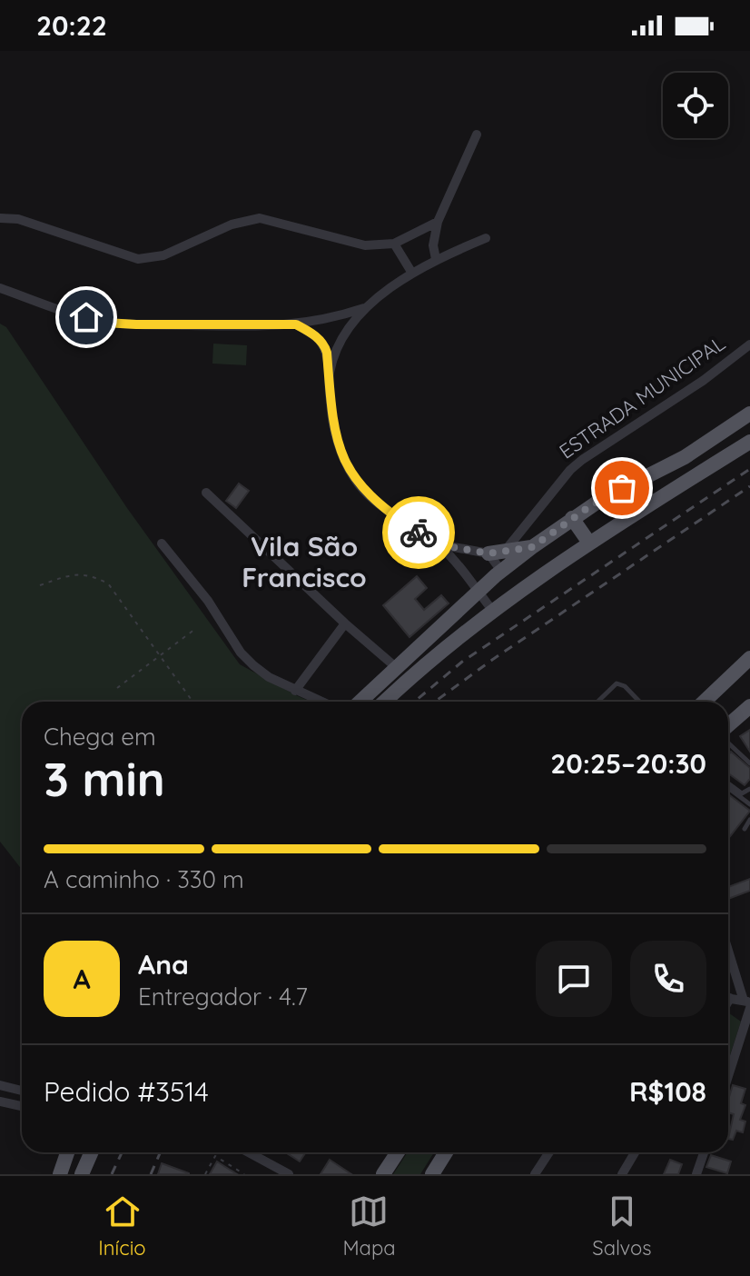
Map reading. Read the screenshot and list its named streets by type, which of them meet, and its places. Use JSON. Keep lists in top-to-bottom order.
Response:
{
  "streets": {
    "street": ["ESTRADA MUNICIPAL"]
  },
  "districts": ["Vila São Francisco"],
  "page": {
    "status": "20:22",
    "heading": ["3 min", "Chega em", "20:25–20:30"],
    "panel": [
      "Ana",
      "Entregador · 4.7",
      "Pedido #3514",
      "R$108"
    ],
    "bar": "A caminho · 330 m",
    "round": "A",
    "tabs": ["Início", "Mapa", "Salvos"]
  }
}
